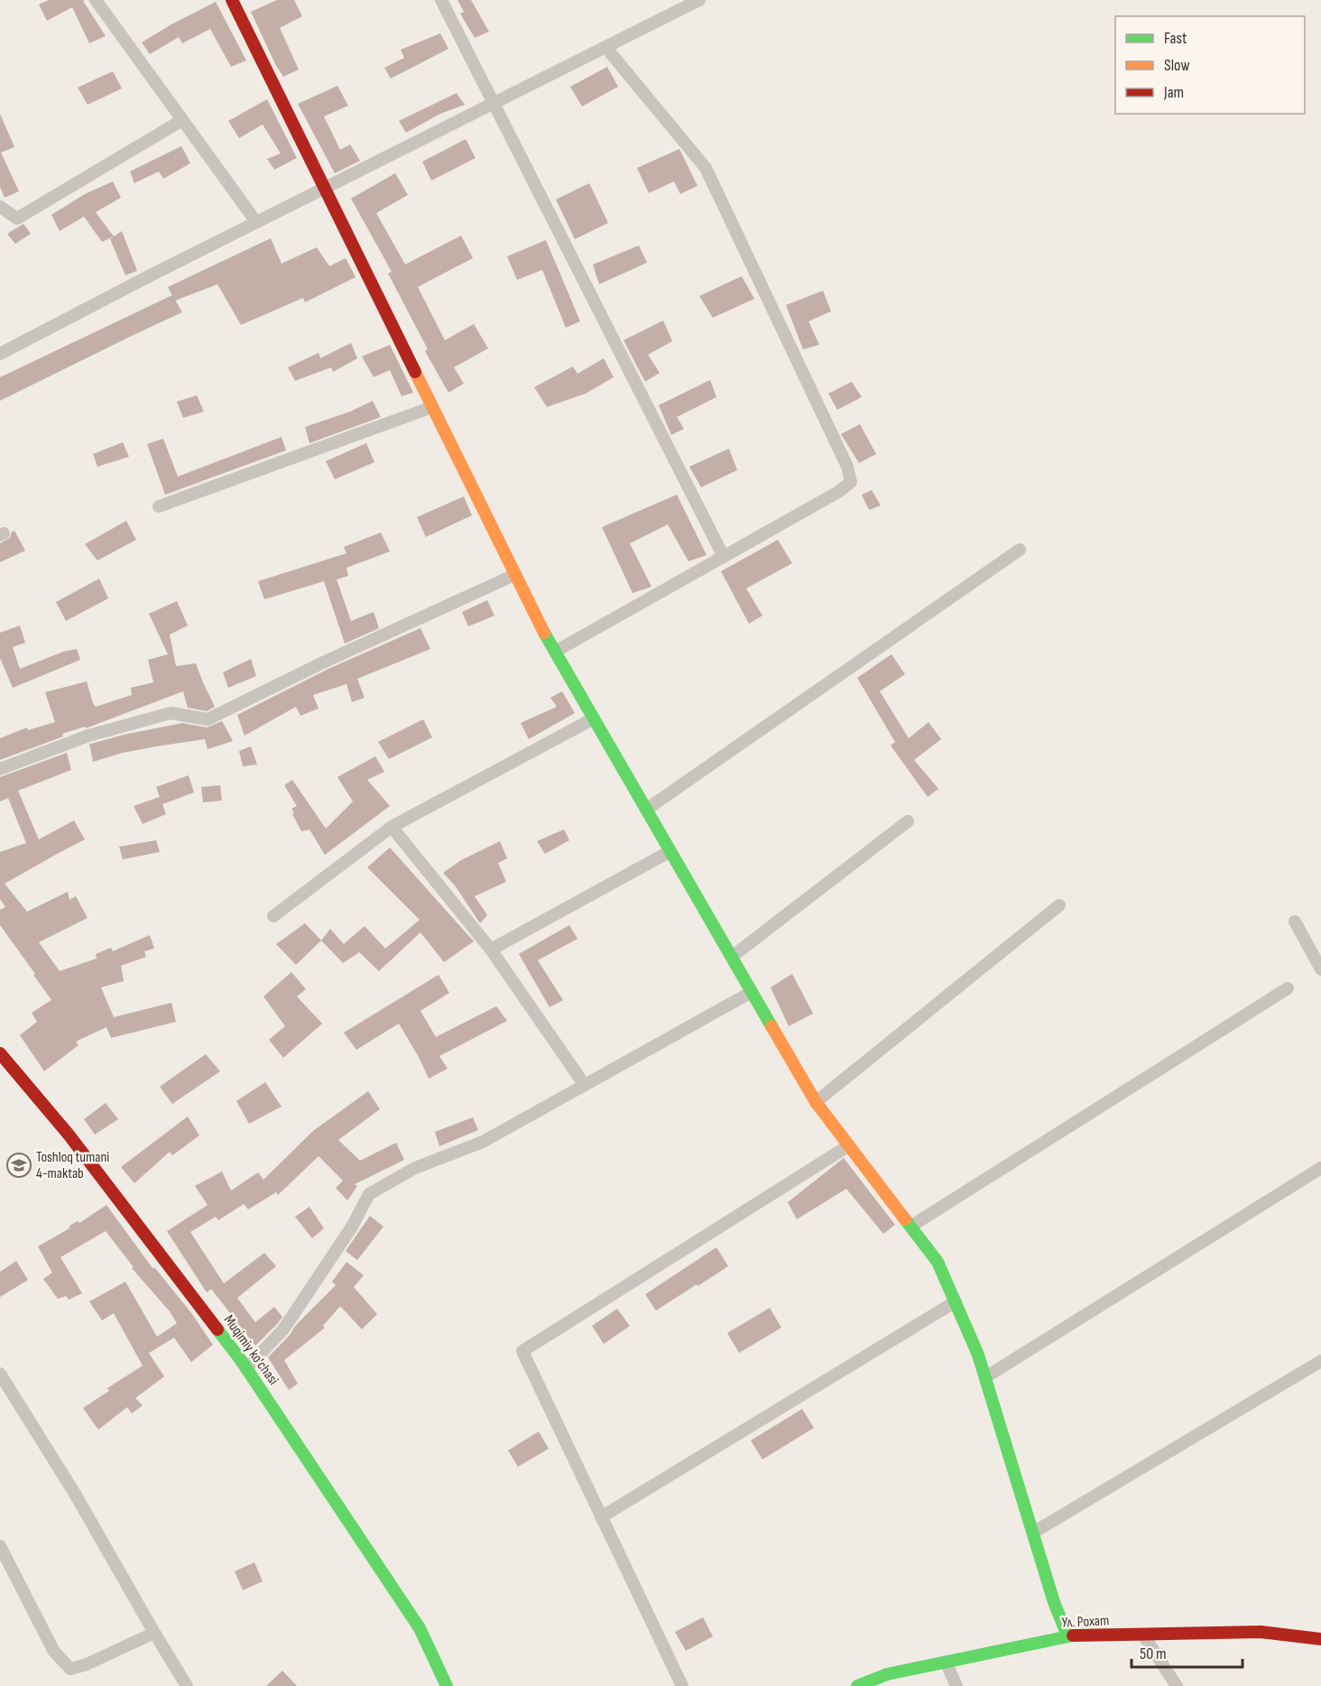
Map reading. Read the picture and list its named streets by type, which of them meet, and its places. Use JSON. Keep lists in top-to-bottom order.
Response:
{
  "streets": {
    "street": ["Muqimiy ko'chasi", "Ул. Рохат"]
  },
  "places": {
    "school or university": ["Toshloq tumani 4-maktab"]
  },
  "legend": ["Fast", "Slow", "Jam"],
  "scale_bar": "50 m"
}
